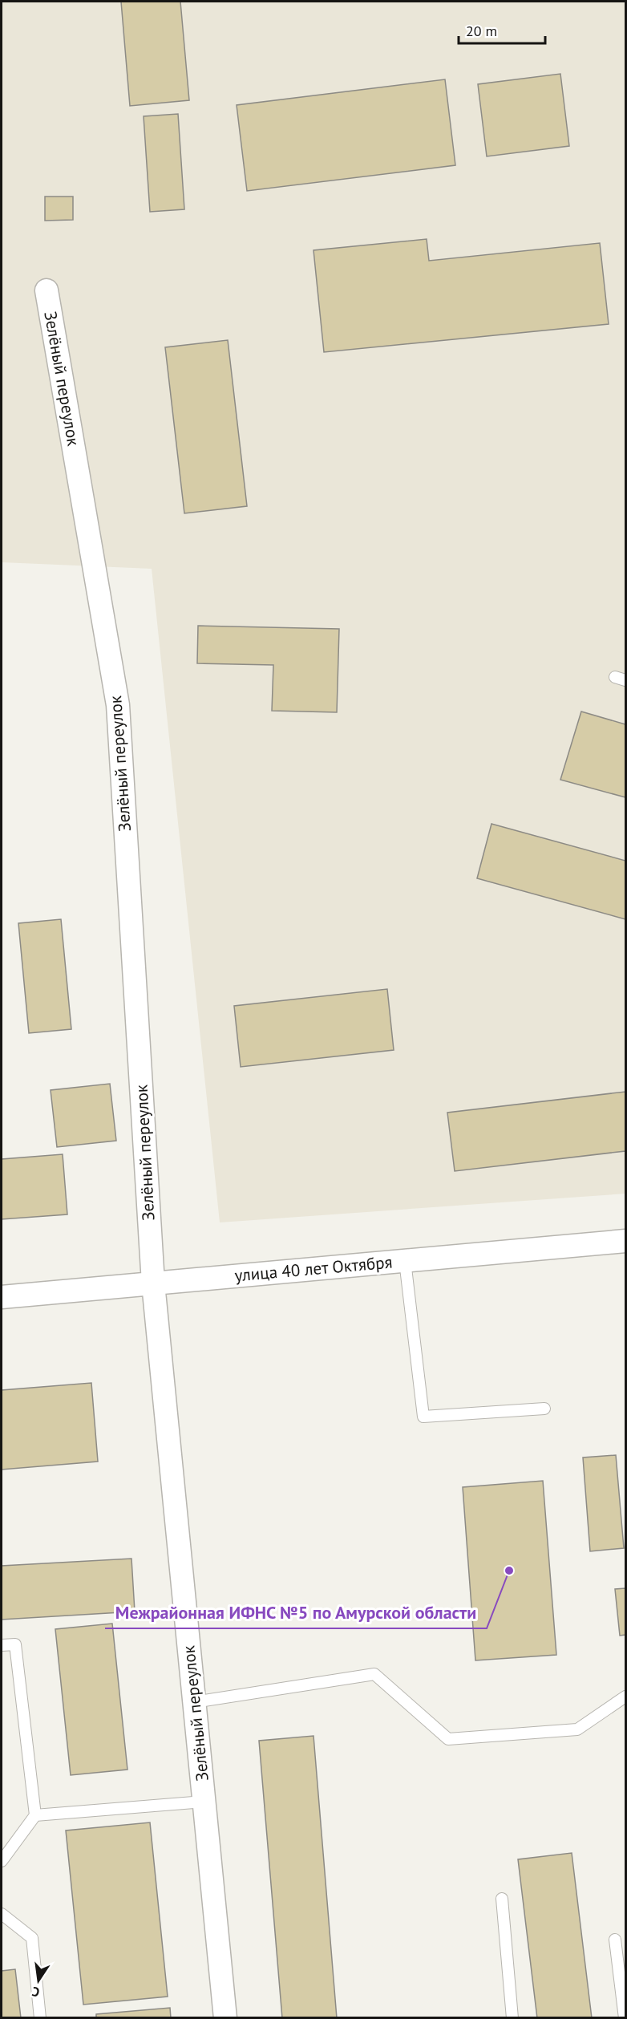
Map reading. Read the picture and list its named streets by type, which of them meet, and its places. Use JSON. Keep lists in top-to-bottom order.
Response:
{
  "streets": {
    "street": ["Зелёный переулок", "улица 40 лет Октября"]
  },
  "crossings": [
    ["Зелёный переулок", "улица 40 лет Октября"]
  ],
  "places": ["Межрайонная ИФНС №5 по Амурской области"],
  "scale_bar": "20 m",
  "north": "bottom"
}
